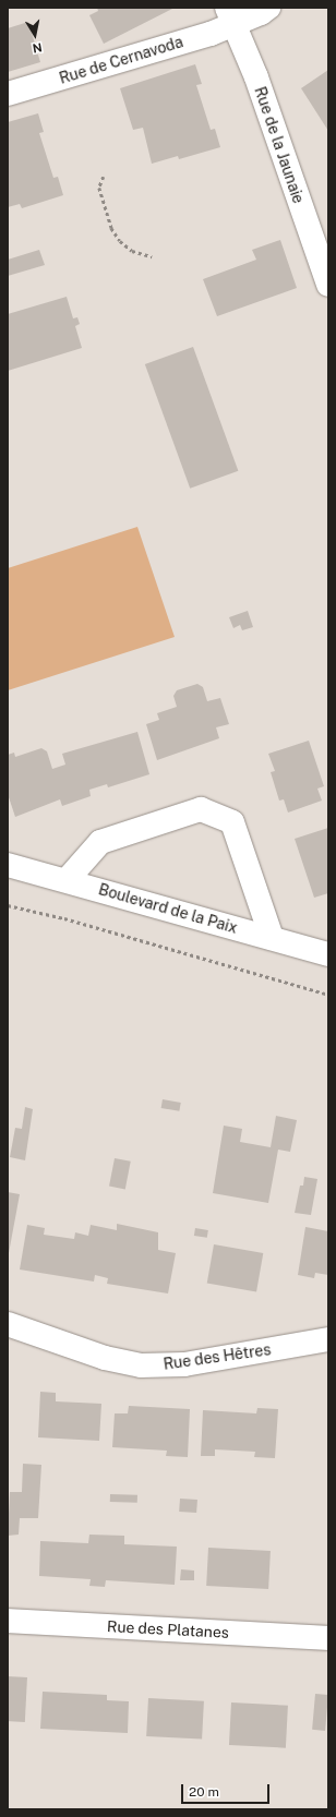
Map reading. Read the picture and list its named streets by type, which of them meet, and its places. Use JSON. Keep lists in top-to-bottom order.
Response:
{
  "streets": {
    "street": [
      "Rue de Cernavoda",
      "Rue de la Jaunaie",
      "Boulevard de la Paix",
      "Rue des Hêtres",
      "Rue des Platanes"
    ]
  },
  "crossings": [
    ["Rue de Cernavoda", "Rue de la Jaunaie"]
  ],
  "scale_bar": "20 m",
  "north": "bottom"
}
